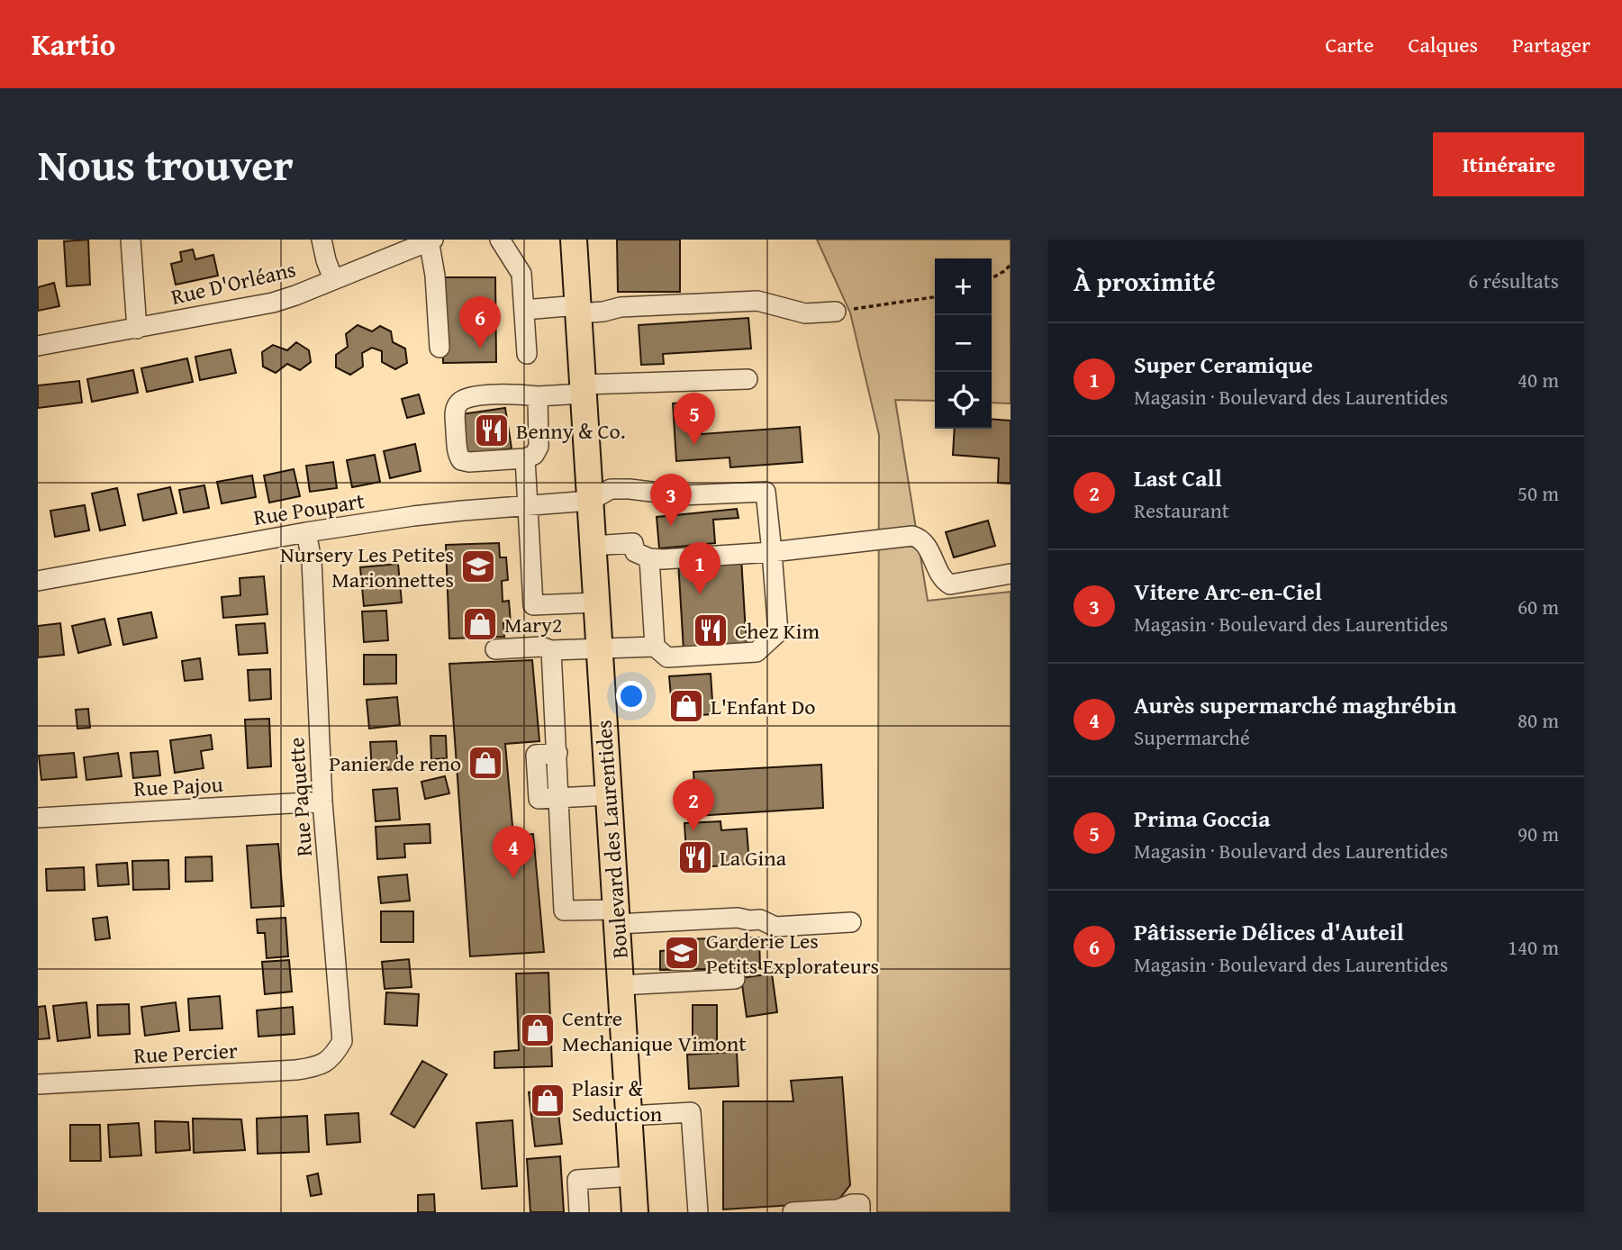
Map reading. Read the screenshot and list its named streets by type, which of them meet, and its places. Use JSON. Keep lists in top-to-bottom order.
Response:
{
  "streets": {
    "main road": ["Boulevard des Laurentides"],
    "street": [
      "Rue D'Orléans",
      "Rue Poupart",
      "Rue Pajou",
      "Rue Paquette",
      "Rue Percier"
    ]
  },
  "crossings": [
    ["Rue Poupart", "Rue Paquette"],
    ["Rue Poupart", "Boulevard des Laurentides"],
    ["Rue Pajou", "Rue Paquette"],
    ["Rue Paquette", "Rue Percier"]
  ],
  "places": {
    "restaurant": ["Benny & Co.", "Chez Kim", "La Gina"],
    "school or university": ["Nursery Les Petites Marionnettes", "Garderie Les Petits Explorateurs"],
    "shop": [
      "Mary2",
      "L'Enfant Do",
      "Panier de reno",
      "Centre Mechanique Vimont",
      "Plasir & Seduction"
    ]
  },
  "page": {
    "header": "Kartio",
    "nav": ["Carte", "Calques", "Partager"],
    "title": "Nous trouver",
    "buttons": "Itinéraire",
    "heading": ["À proximité", "6 résultats"],
    "map_buttons": ["+", "−"],
    "pins": [
      "6",
      "5",
      "3",
      "1",
      "2",
      "4"
    ],
    "list": [
      {
        "mark": "1",
        "name": "Super Ceramique",
        "note": "Magasin · Boulevard des Laurentides",
        "value": "40 m"
      },
      {
        "mark": "2",
        "name": "Last Call",
        "note": "Restaurant",
        "value": "50 m"
      },
      {
        "mark": "3",
        "name": "Vitere Arc-en-Ciel",
        "note": "Magasin · Boulevard des Laurentides",
        "value": "60 m"
      },
      {
        "mark": "4",
        "name": "Aurès supermarché maghrébin",
        "note": "Supermarché",
        "value": "80 m"
      },
      {
        "mark": "5",
        "name": "Prima Goccia",
        "note": "Magasin · Boulevard des Laurentides",
        "value": "90 m"
      },
      {
        "mark": "6",
        "name": "Pâtisserie Délices d'Auteil",
        "note": "Magasin · Boulevard des Laurentides",
        "value": "140 m"
      }
    ]
  }
}
